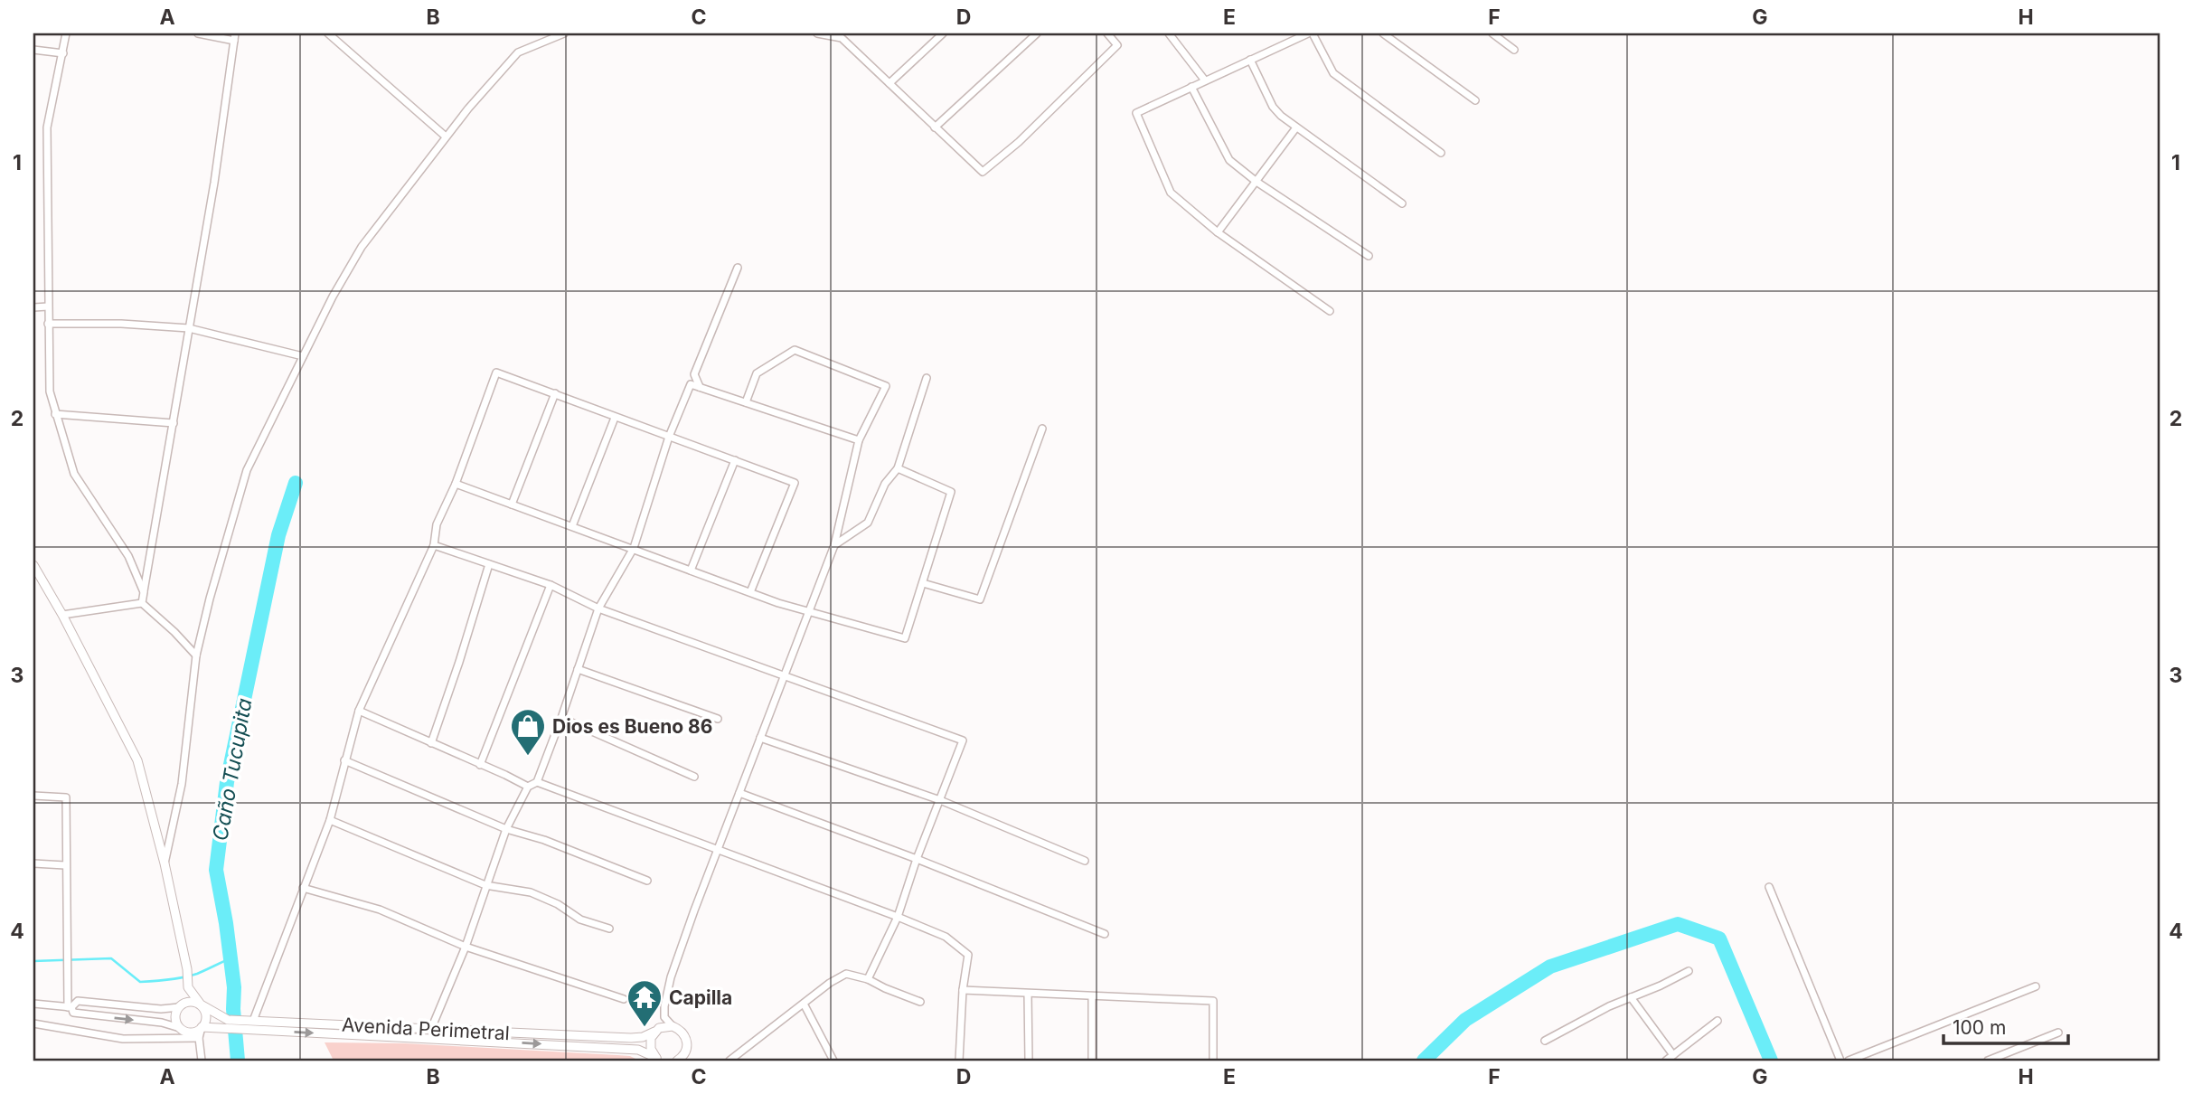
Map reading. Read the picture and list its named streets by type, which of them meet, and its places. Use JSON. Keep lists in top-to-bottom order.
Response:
{
  "streets": {
    "street": ["Avenida Perimetral"]
  },
  "water": ["Caño Tucupita"],
  "places": {
    "shop": ["Dios es Bueno 86"],
    "temple": ["Capilla"]
  },
  "scale_bar": "100 m",
  "grid": {
    "columns": [
      "A",
      "B",
      "C",
      "D",
      "E",
      "F",
      "G",
      "H"
    ],
    "rows": [
      "1",
      "2",
      "3",
      "4"
    ]
  }
}
